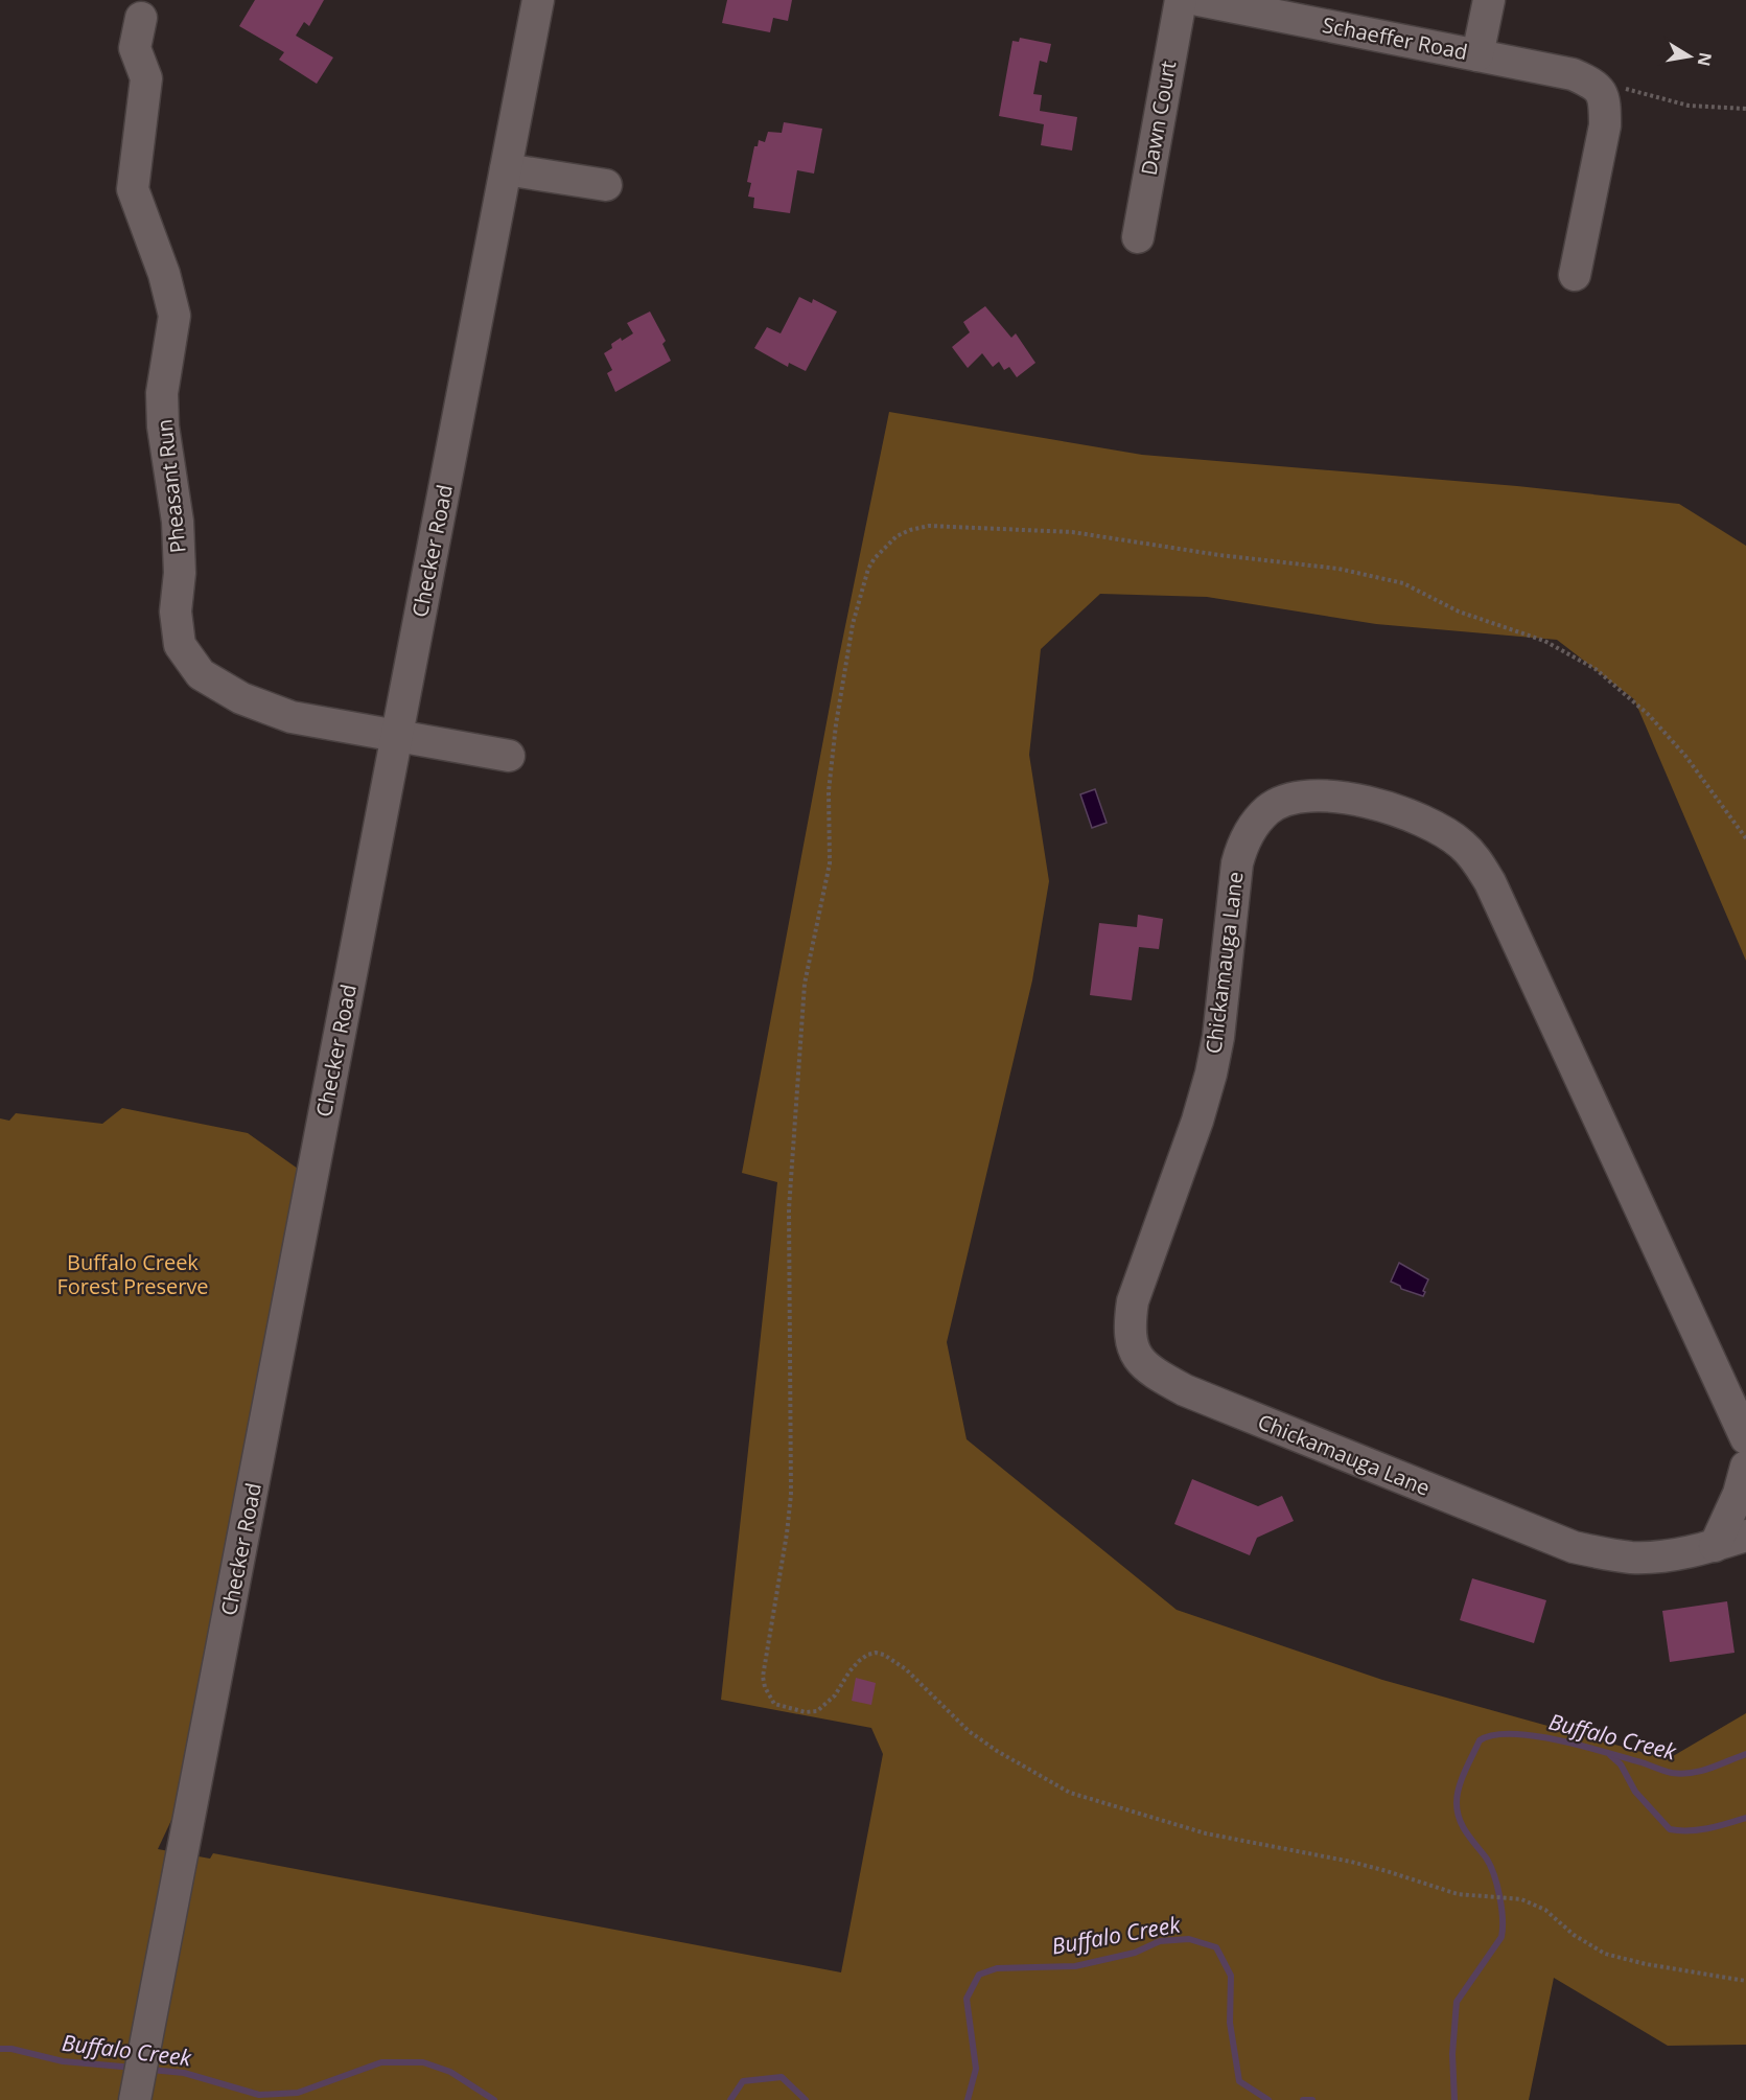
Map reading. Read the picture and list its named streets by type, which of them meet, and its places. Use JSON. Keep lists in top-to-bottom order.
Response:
{
  "streets": {
    "street": [
      "Schaeffer Road",
      "Dawn Court",
      "Pheasant Run",
      "Checker Road",
      "Chickamauga Lane"
    ]
  },
  "crossings": [
    ["Pheasant Run", "Checker Road"]
  ],
  "water": ["Buffalo Creek"],
  "parks": ["Buffalo Creek Forest Preserve"],
  "north": "right"
}
